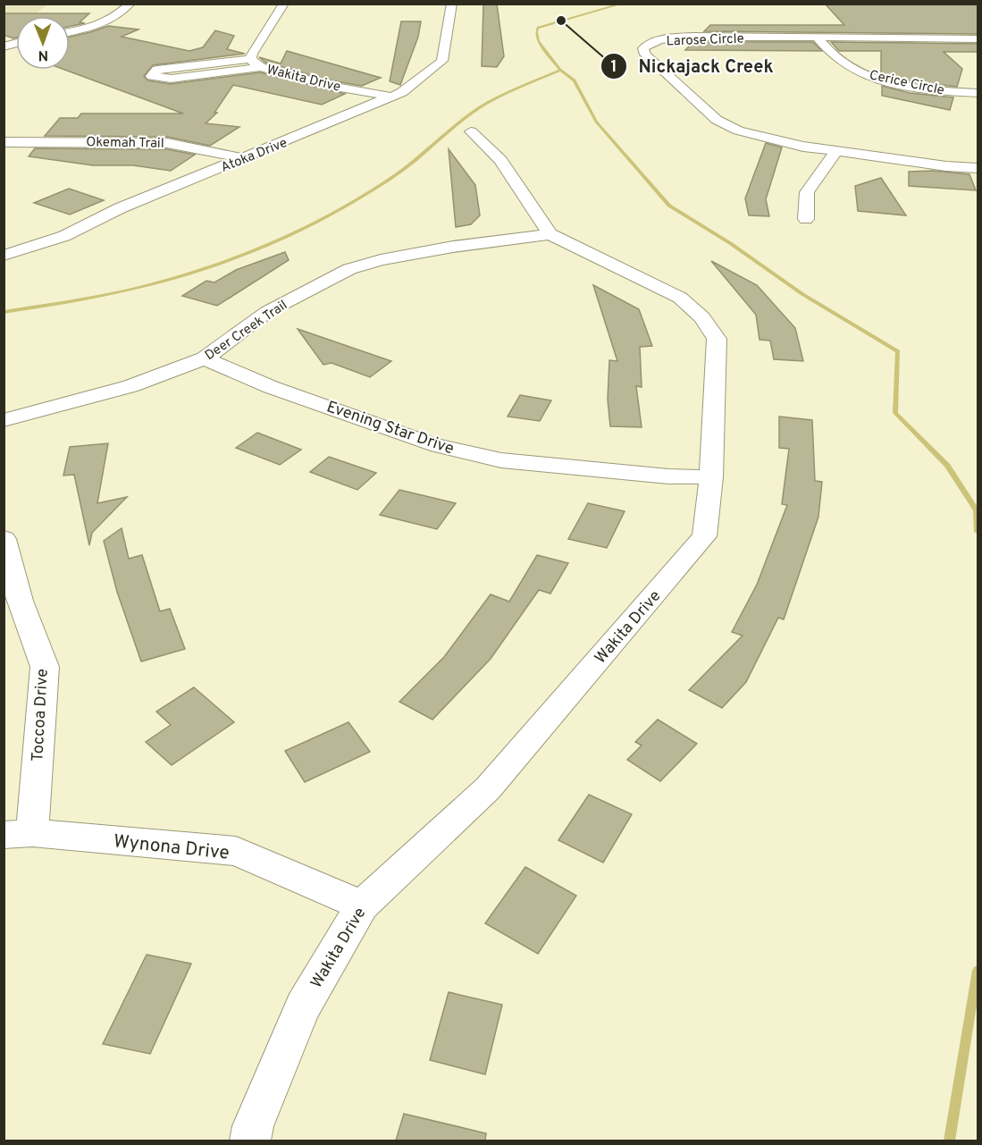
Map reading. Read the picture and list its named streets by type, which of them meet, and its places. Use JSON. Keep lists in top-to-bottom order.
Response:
{
  "streets": {
    "street": [
      "Larose Circle",
      "Wakita Drive",
      "Cerice Circle",
      "Okemah Trail",
      "Atoka Drive",
      "Deer Creek Trail",
      "Evening Star Drive",
      "Toccoa Drive",
      "Wynona Drive"
    ]
  },
  "crossings": [
    ["Larose Circle", "Cerice Circle"],
    ["Wakita Drive", "Atoka Drive"],
    ["Wakita Drive", "Deer Creek Trail"],
    ["Wakita Drive", "Evening Star Drive"],
    ["Wakita Drive", "Wynona Drive"],
    ["Okemah Trail", "Atoka Drive"],
    ["Deer Creek Trail", "Evening Star Drive"],
    ["Toccoa Drive", "Wynona Drive"]
  ],
  "places": ["Nickajack Creek"],
  "north": "bottom"
}
